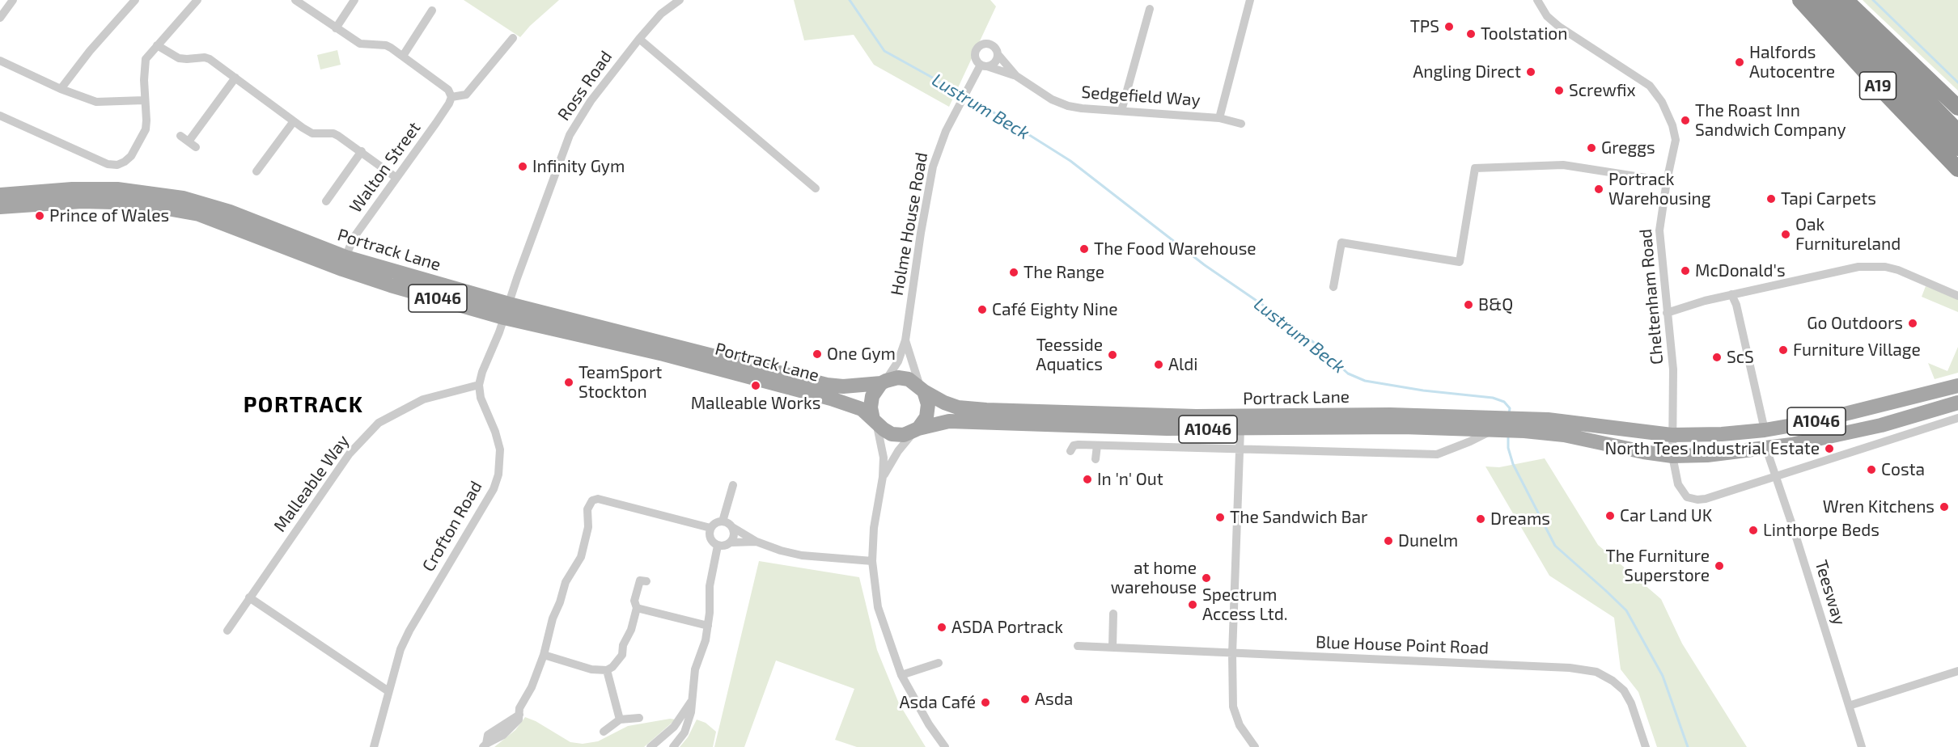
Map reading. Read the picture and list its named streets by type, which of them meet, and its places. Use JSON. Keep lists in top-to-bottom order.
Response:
{
  "streets": {
    "highway": ["A19"],
    "main road": ["Portrack Lane", "A1046"],
    "street": [
      "Ross Road",
      "Sedgefield Way",
      "Walton Street",
      "Holme House Road",
      "Cheltenham Road",
      "Malleable Way",
      "Crofton Road",
      "Teesway",
      "Blue House Point Road"
    ]
  },
  "crossings": [
    ["Ross Road", "Portrack Lane"],
    ["Sedgefield Way", "Holme House Road"],
    ["Walton Street", "Portrack Lane"],
    ["Holme House Road", "Portrack Lane"],
    ["Portrack Lane", "Cheltenham Road"],
    ["Portrack Lane", "A1046"],
    ["Cheltenham Road", "A1046"],
    ["Cheltenham Road", "Teesway"],
    ["A1046", "Teesway"],
    ["Malleable Way", "Crofton Road"]
  ],
  "districts": ["PORTRACK"],
  "water": ["Lustrum Beck"],
  "places": [
    "TPS",
    "Toolstation",
    "Halfords Autocentre",
    "Angling Direct",
    "Screwfix",
    "The Roast Inn Sandwich Company",
    "Greggs",
    "Infinity Gym",
    "Portrack Warehousing",
    "Tapi Carpets",
    "Prince of Wales",
    "Oak Furnitureland",
    "The Food Warehouse",
    "McDonald's",
    "The Range",
    "B&Q",
    "Café Eighty Nine",
    "Go Outdoors",
    "Furniture Village",
    "One Gym",
    "Teesside Aquatics",
    "ScS",
    "Aldi",
    "TeamSport Stockton",
    "Malleable Works",
    "North Tees Industrial Estate",
    "Costa",
    "In 'n' Out",
    "Wren Kitchens",
    "Car Land UK",
    "The Sandwich Bar",
    "Dreams",
    "Linthorpe Beds",
    "Dunelm",
    "The Furniture Superstore",
    "at home warehouse",
    "Spectrum Access Ltd.",
    "ASDA Portrack",
    "Asda",
    "Asda Café"
  ]
}
